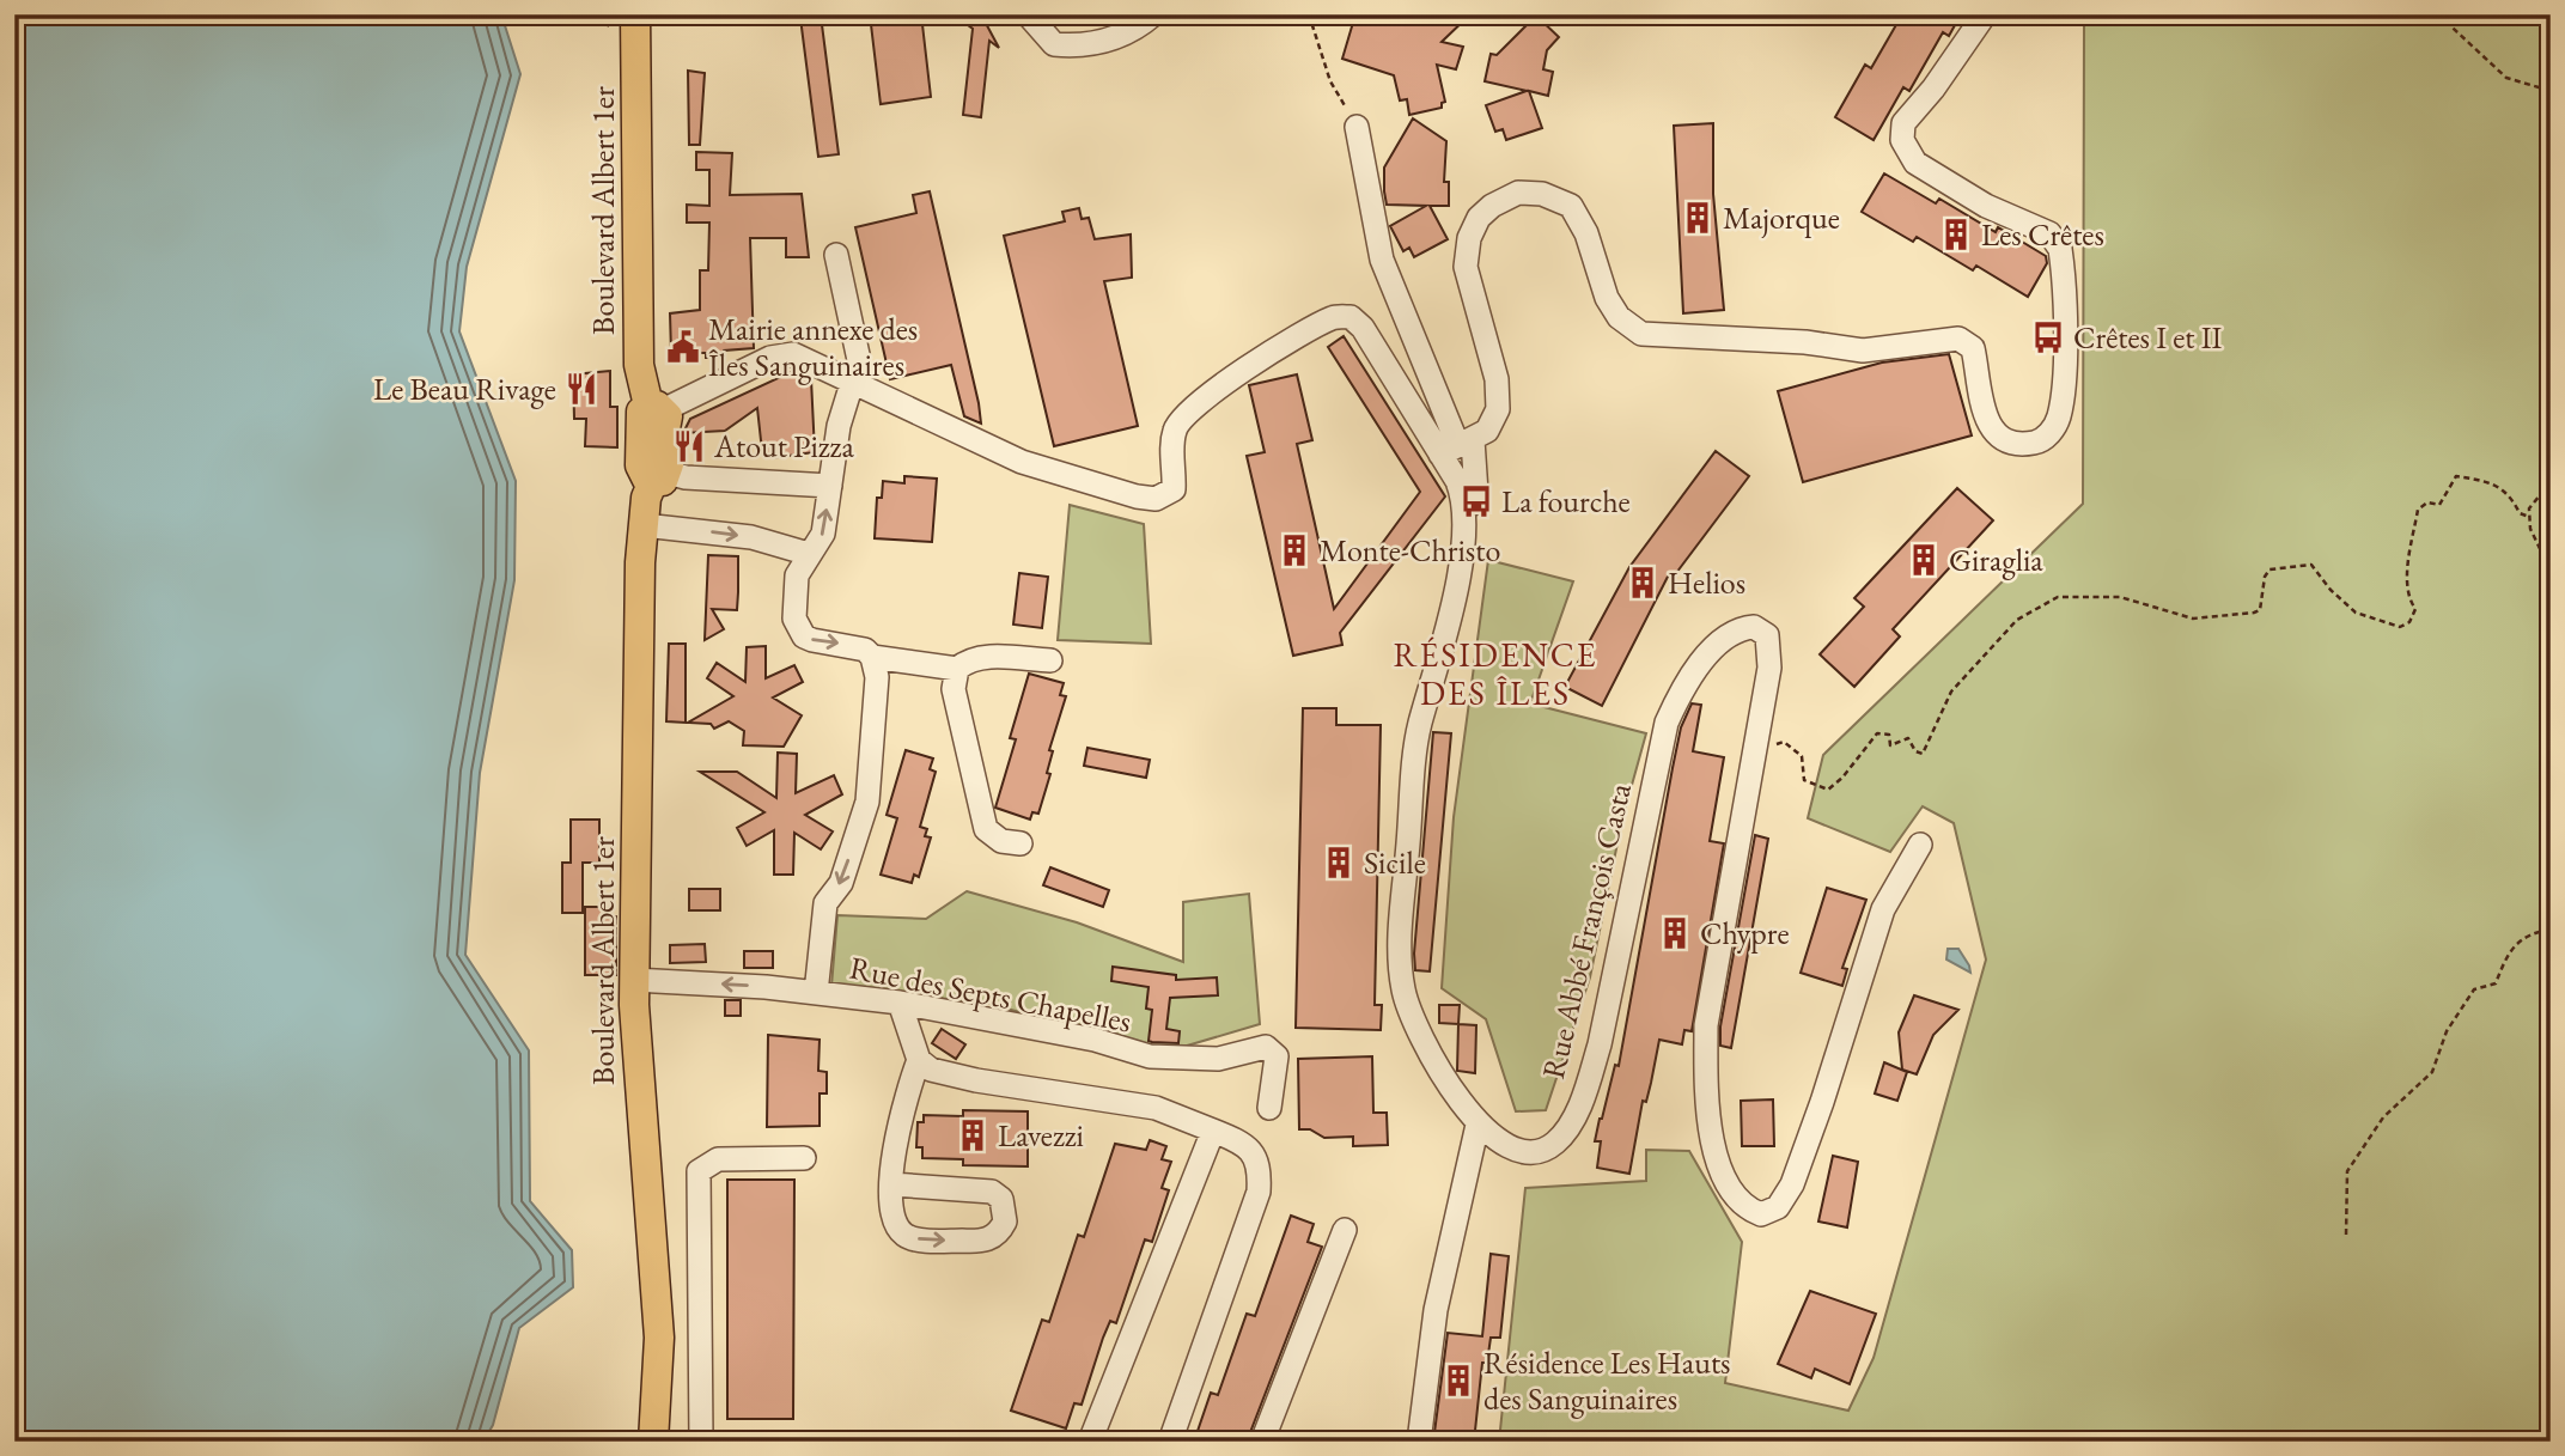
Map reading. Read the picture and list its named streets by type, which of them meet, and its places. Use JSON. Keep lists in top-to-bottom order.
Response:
{
  "streets": {
    "main road": ["Boulevard Albert 1er"],
    "street": ["Rue Abbé François Casta", "Rue des Septs Chapelles"]
  },
  "crossings": [
    ["Boulevard Albert 1er", "Rue des Septs Chapelles"]
  ],
  "districts": ["RÉSIDENCE DES ÎLES"],
  "places": {
    "building": [
      "Majorque",
      "Les Crêtes",
      "Monte-Christo",
      "Giraglia",
      "Helios",
      "Sicile",
      "Chypre",
      "Lavezzi",
      "Résidence Les Hauts des Sanguinaires"
    ],
    "bus stop": ["Crêtes I et II", "La fourche"],
    "public building": ["Mairie annexe des Îles Sanguinaires"],
    "restaurant": ["Le Beau Rivage", "Atout Pizza"]
  }
}
